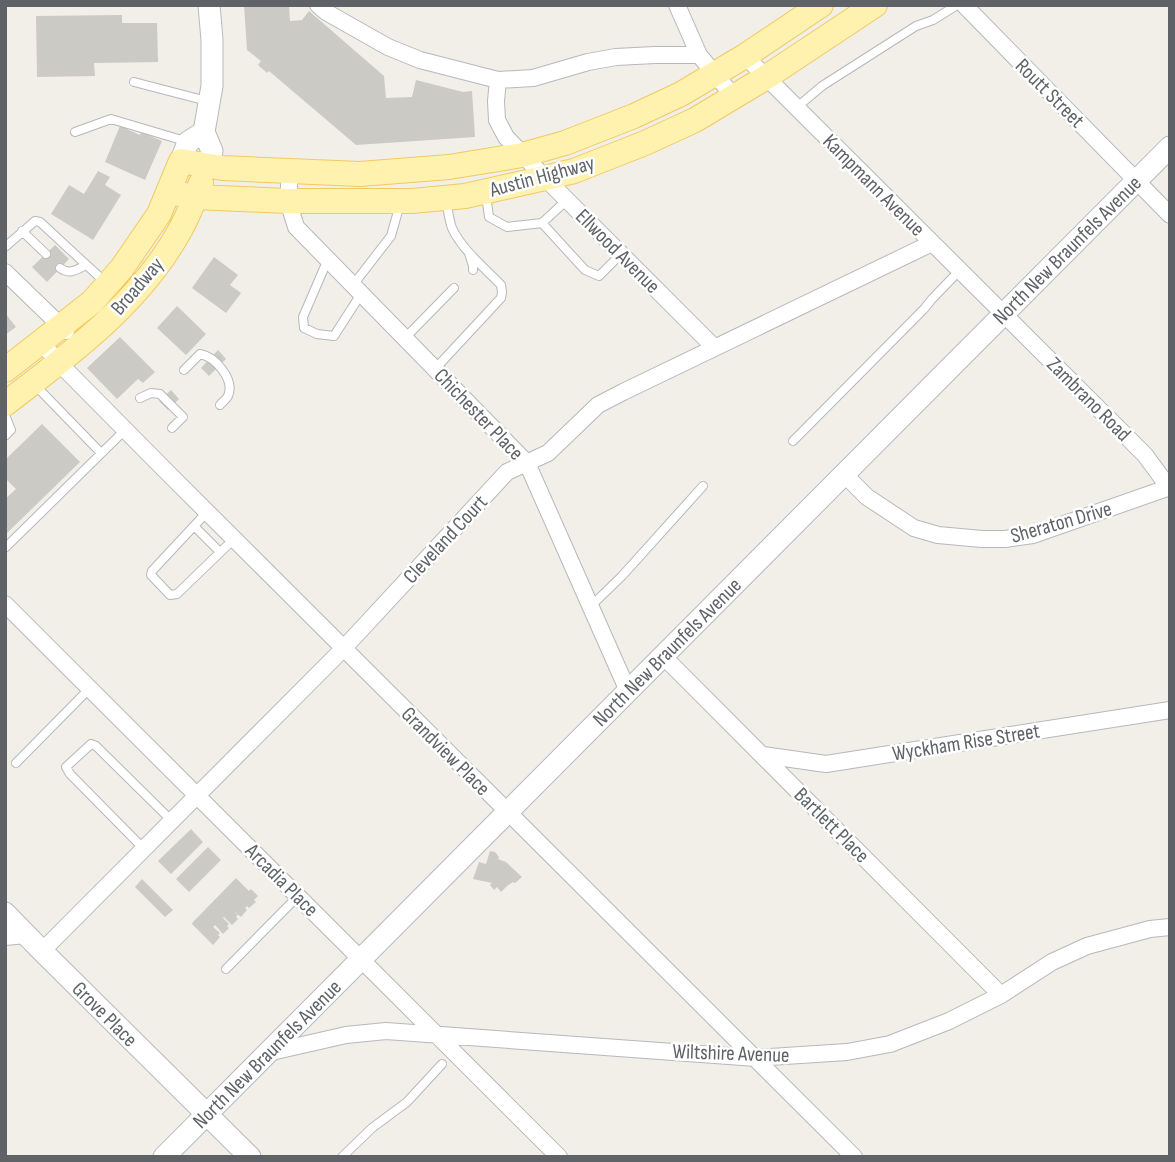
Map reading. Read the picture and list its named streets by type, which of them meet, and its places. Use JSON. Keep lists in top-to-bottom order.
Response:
{
  "streets": {
    "main road": ["Austin Highway", "Broadway"],
    "street": [
      "Routt Street",
      "Kampmann Avenue",
      "North New Braunfels Avenue",
      "Ellwood Avenue",
      "Zambrano Road",
      "Chichester Place",
      "Sheraton Drive",
      "Cleveland Court",
      "Wyckham Rise Street",
      "Grandview Place",
      "Bartlett Place",
      "Arcadia Place",
      "Grove Place",
      "Wiltshire Avenue"
    ]
  },
  "crossings": [
    ["Routt Street", "North New Braunfels Avenue"],
    ["Austin Highway", "Kampmann Avenue"],
    ["Austin Highway", "Ellwood Avenue"],
    ["Austin Highway", "Broadway"],
    ["Austin Highway", "Chichester Place"],
    ["Kampmann Avenue", "North New Braunfels Avenue"],
    ["Kampmann Avenue", "Zambrano Road"],
    ["Kampmann Avenue", "Cleveland Court"],
    ["North New Braunfels Avenue", "Zambrano Road"],
    ["North New Braunfels Avenue", "Chichester Place"],
    ["North New Braunfels Avenue", "Sheraton Drive"],
    ["North New Braunfels Avenue", "Grandview Place"],
    ["North New Braunfels Avenue", "Bartlett Place"],
    ["North New Braunfels Avenue", "Arcadia Place"],
    ["North New Braunfels Avenue", "Grove Place"],
    ["North New Braunfels Avenue", "Wiltshire Avenue"],
    ["Ellwood Avenue", "Cleveland Court"],
    ["Broadway", "Grandview Place"],
    ["Zambrano Road", "Sheraton Drive"],
    ["Chichester Place", "Cleveland Court"],
    ["Cleveland Court", "Grandview Place"],
    ["Cleveland Court", "Arcadia Place"],
    ["Cleveland Court", "Grove Place"],
    ["Wyckham Rise Street", "Bartlett Place"],
    ["Grandview Place", "Wiltshire Avenue"],
    ["Bartlett Place", "Wiltshire Avenue"],
    ["Arcadia Place", "Wiltshire Avenue"]
  ]
}
